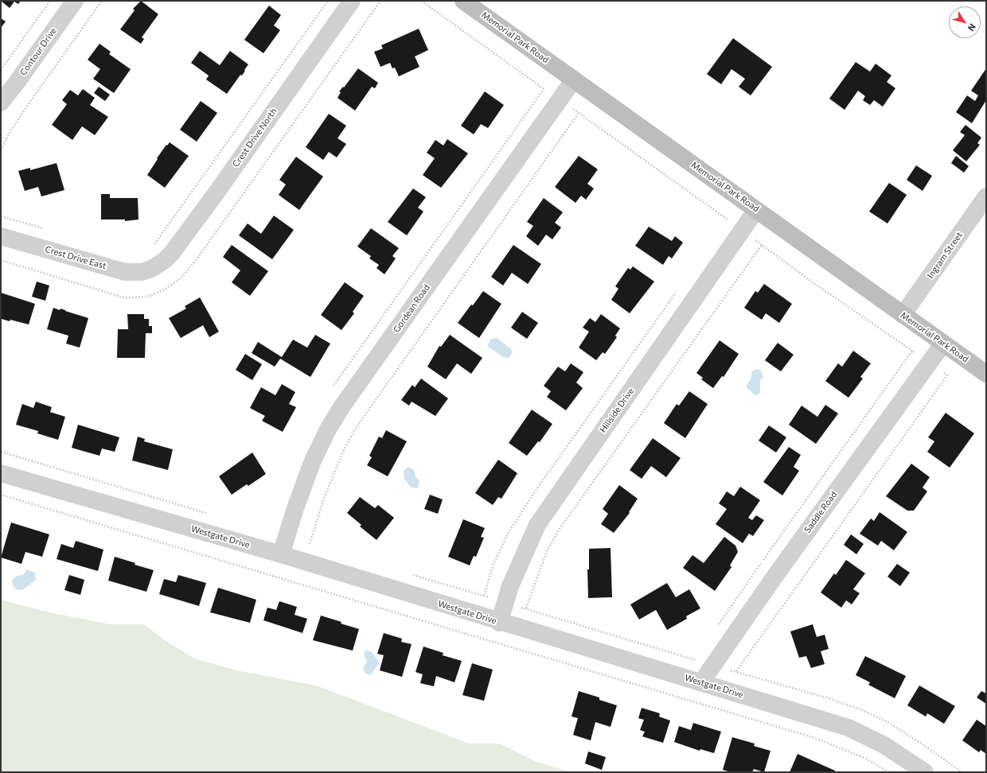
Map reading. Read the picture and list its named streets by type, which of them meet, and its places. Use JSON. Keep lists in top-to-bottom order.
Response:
{
  "streets": {
    "street": [
      "Memorial Park Road",
      "Contour Drive",
      "Crest Drive North",
      "Ingram Street",
      "Crest Drive East",
      "Gordean Road",
      "Hillside Drive",
      "Saddle Road",
      "Westgate Drive"
    ]
  },
  "crossings": [
    ["Memorial Park Road", "Ingram Street"],
    ["Memorial Park Road", "Gordean Road"],
    ["Memorial Park Road", "Hillside Drive"],
    ["Memorial Park Road", "Saddle Road"],
    ["Crest Drive North", "Crest Drive East"],
    ["Gordean Road", "Westgate Drive"],
    ["Hillside Drive", "Westgate Drive"],
    ["Saddle Road", "Westgate Drive"]
  ],
  "north": "bottom right"
}
